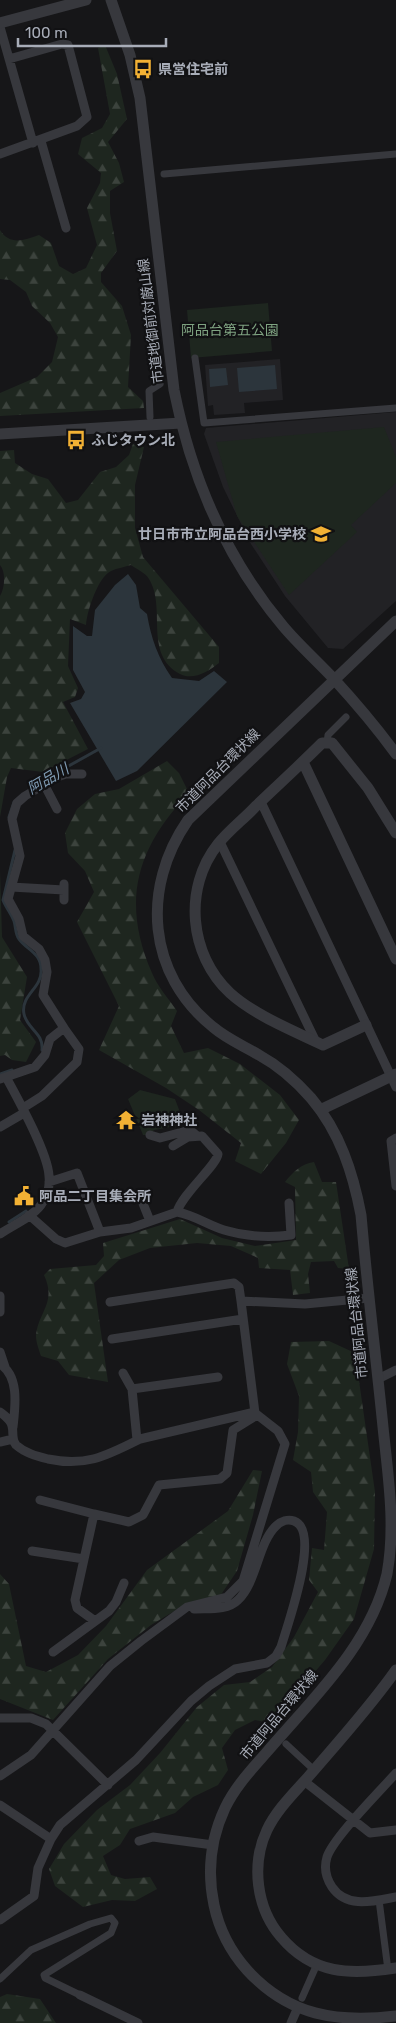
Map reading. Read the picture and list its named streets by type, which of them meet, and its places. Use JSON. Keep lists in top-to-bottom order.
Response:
{
  "streets": {
    "street": ["市道地御前対厳山線", "市道阿品台環状線"]
  },
  "crossings": [
    ["市道地御前対厳山線", "市道阿品台環状線"]
  ],
  "water": ["阿品川"],
  "parks": ["阿品台第五公園"],
  "places": {
    "bus stop": ["県営住宅前", "ふじタウン北"],
    "school or university": ["廿日市市立阿品台西小学校"],
    "temple": ["岩神神社"],
    "public building": ["阿品二丁目集会所"]
  },
  "scale_bar": "100 m"
}
